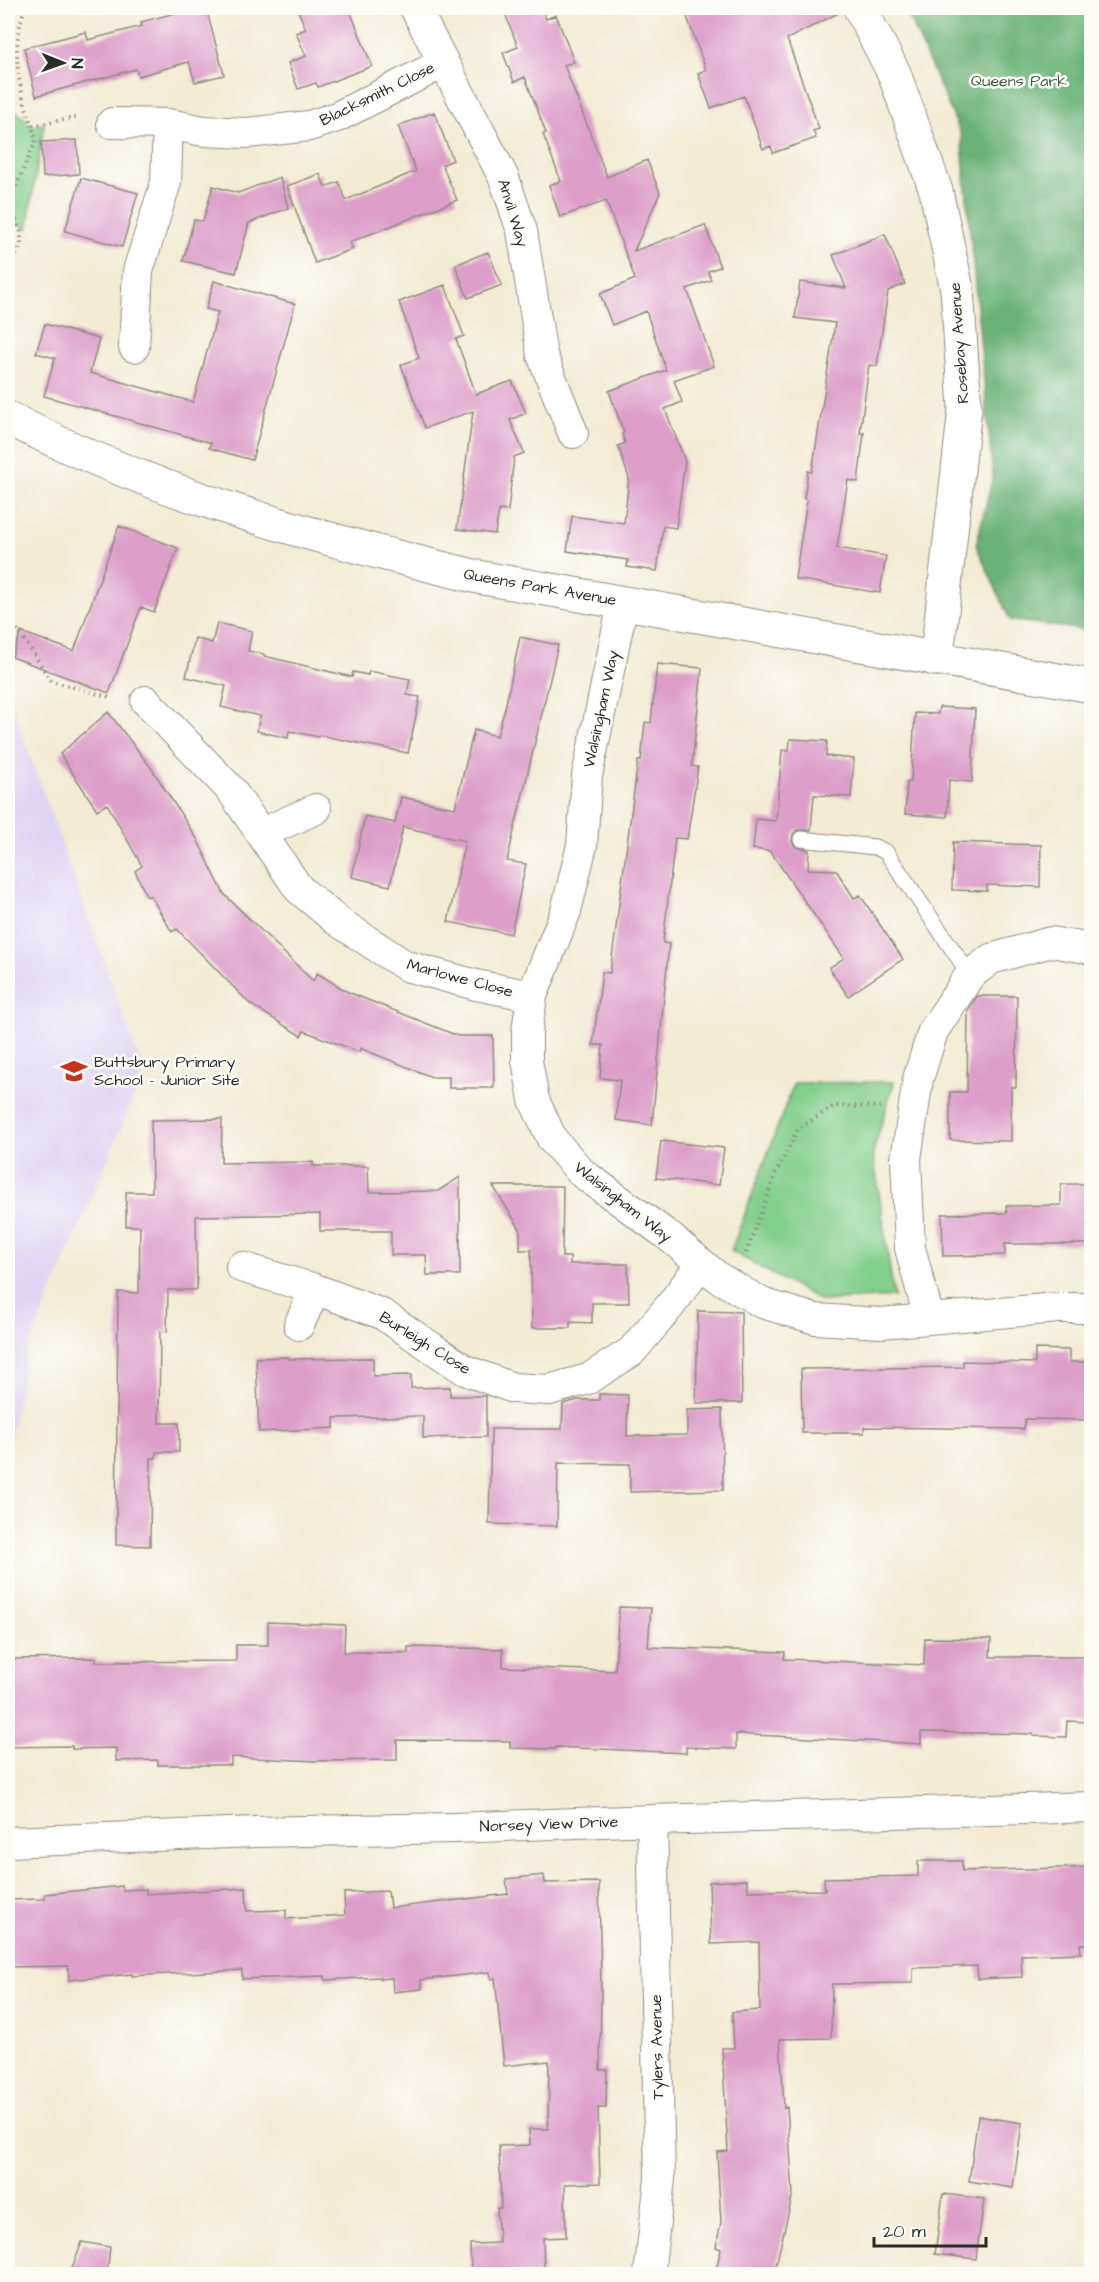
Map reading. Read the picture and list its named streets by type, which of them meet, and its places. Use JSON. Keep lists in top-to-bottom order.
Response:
{
  "streets": {
    "street": [
      "Blacksmith Close",
      "Anvil Way",
      "Rosebay Avenue",
      "Queens Park Avenue",
      "Walsingham Way",
      "Marlowe Close",
      "Burleigh Close",
      "Norsey View Drive",
      "Tylers Avenue"
    ]
  },
  "crossings": [
    ["Blacksmith Close", "Anvil Way"],
    ["Rosebay Avenue", "Queens Park Avenue"],
    ["Queens Park Avenue", "Walsingham Way"],
    ["Walsingham Way", "Marlowe Close"],
    ["Walsingham Way", "Burleigh Close"],
    ["Norsey View Drive", "Tylers Avenue"]
  ],
  "parks": ["Queens Park"],
  "places": {
    "school or university": ["Buttsbury Primary School - Junior Site"]
  },
  "scale_bar": "20 m",
  "north": "right"
}
